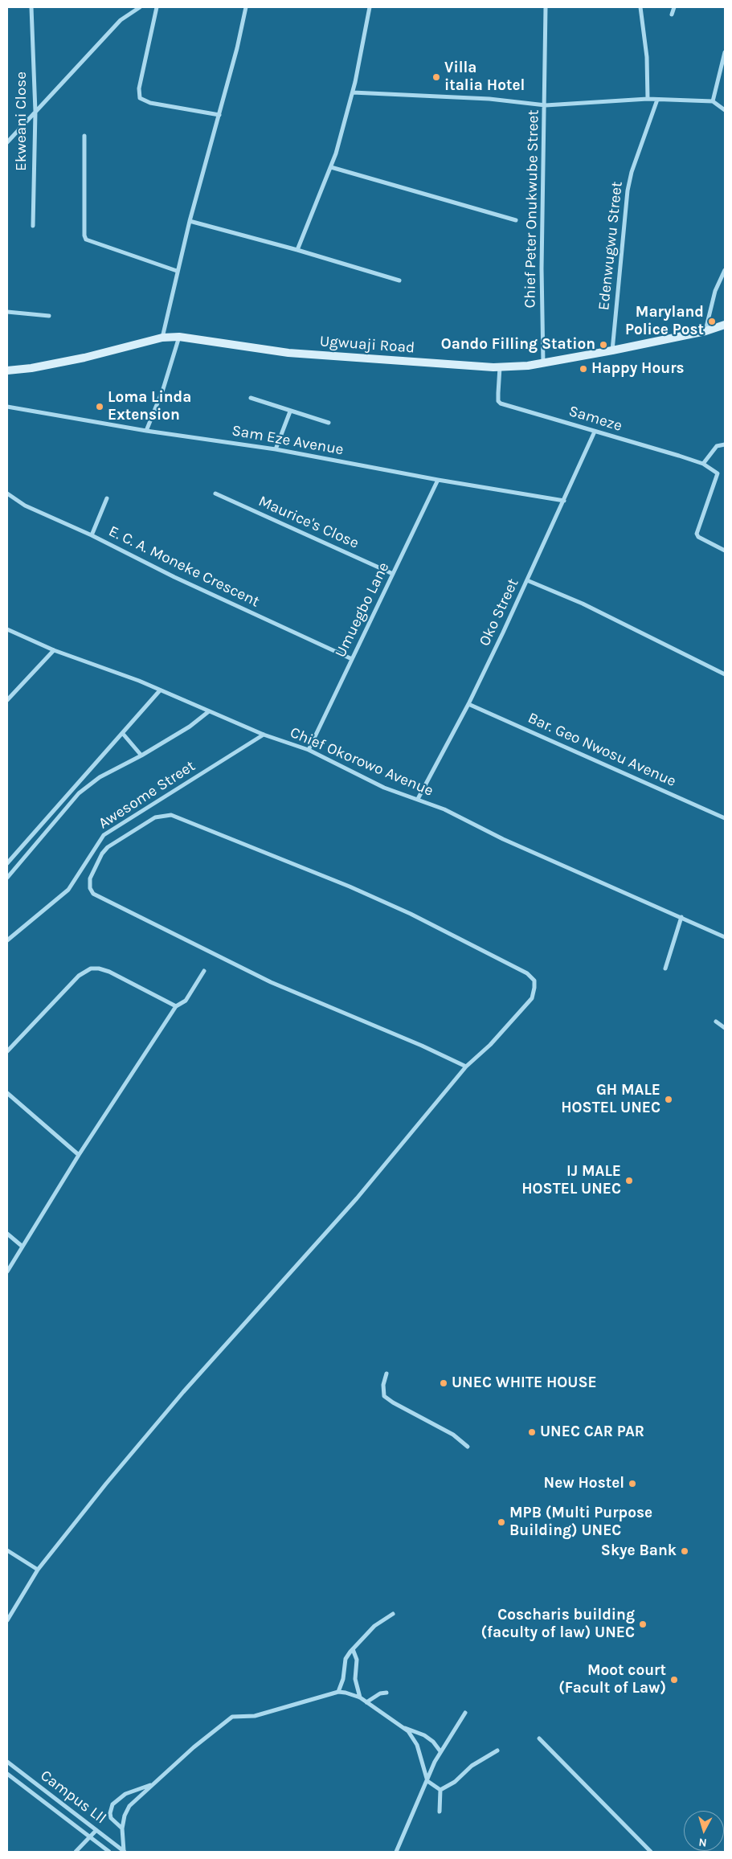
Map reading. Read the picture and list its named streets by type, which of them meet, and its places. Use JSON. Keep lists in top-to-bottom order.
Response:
{
  "streets": {
    "main road": ["Ugwuaji Road"],
    "street": [
      "Ekweani Close",
      "Chief Peter Onukwube Street",
      "Edenwugwu Street",
      "Sameze",
      "Sam Eze Avenue",
      "Maurice's Close",
      "E. C. A. Moneke Crescent",
      "Umuegbo Lane",
      "Oko Street",
      "Bar. Geo Nwosu Avenue",
      "Chief Okorowo Avenue",
      "Awesome Street",
      "Campus Lll"
    ]
  },
  "crossings": [
    ["Chief Peter Onukwube Street", "Ugwuaji Road"],
    ["Edenwugwu Street", "Ugwuaji Road"],
    ["Ugwuaji Road", "Sameze"],
    ["Sameze", "Oko Street"],
    ["Sam Eze Avenue", "Umuegbo Lane"],
    ["Sam Eze Avenue", "Oko Street"],
    ["Maurice's Close", "Umuegbo Lane"],
    ["E. C. A. Moneke Crescent", "Umuegbo Lane"],
    ["Umuegbo Lane", "Chief Okorowo Avenue"],
    ["Oko Street", "Bar. Geo Nwosu Avenue"],
    ["Oko Street", "Chief Okorowo Avenue"],
    ["Chief Okorowo Avenue", "Awesome Street"]
  ],
  "places": [
    "Villa italia Hotel",
    "Maryland Police Post",
    "Oando Filling Station",
    "Happy Hours",
    "Loma Linda Extension",
    "GH MALE HOSTEL UNEC",
    "IJ MALE HOSTEL UNEC",
    "UNEC WHITE HOUSE",
    "UNEC CAR PAR",
    "New Hostel",
    "MPB (Multi Purpose Building) UNEC",
    "Skye Bank",
    "Coscharis building (faculty of law) UNEC",
    "Moot court (Facult of Law)"
  ],
  "north": "bottom"
}
